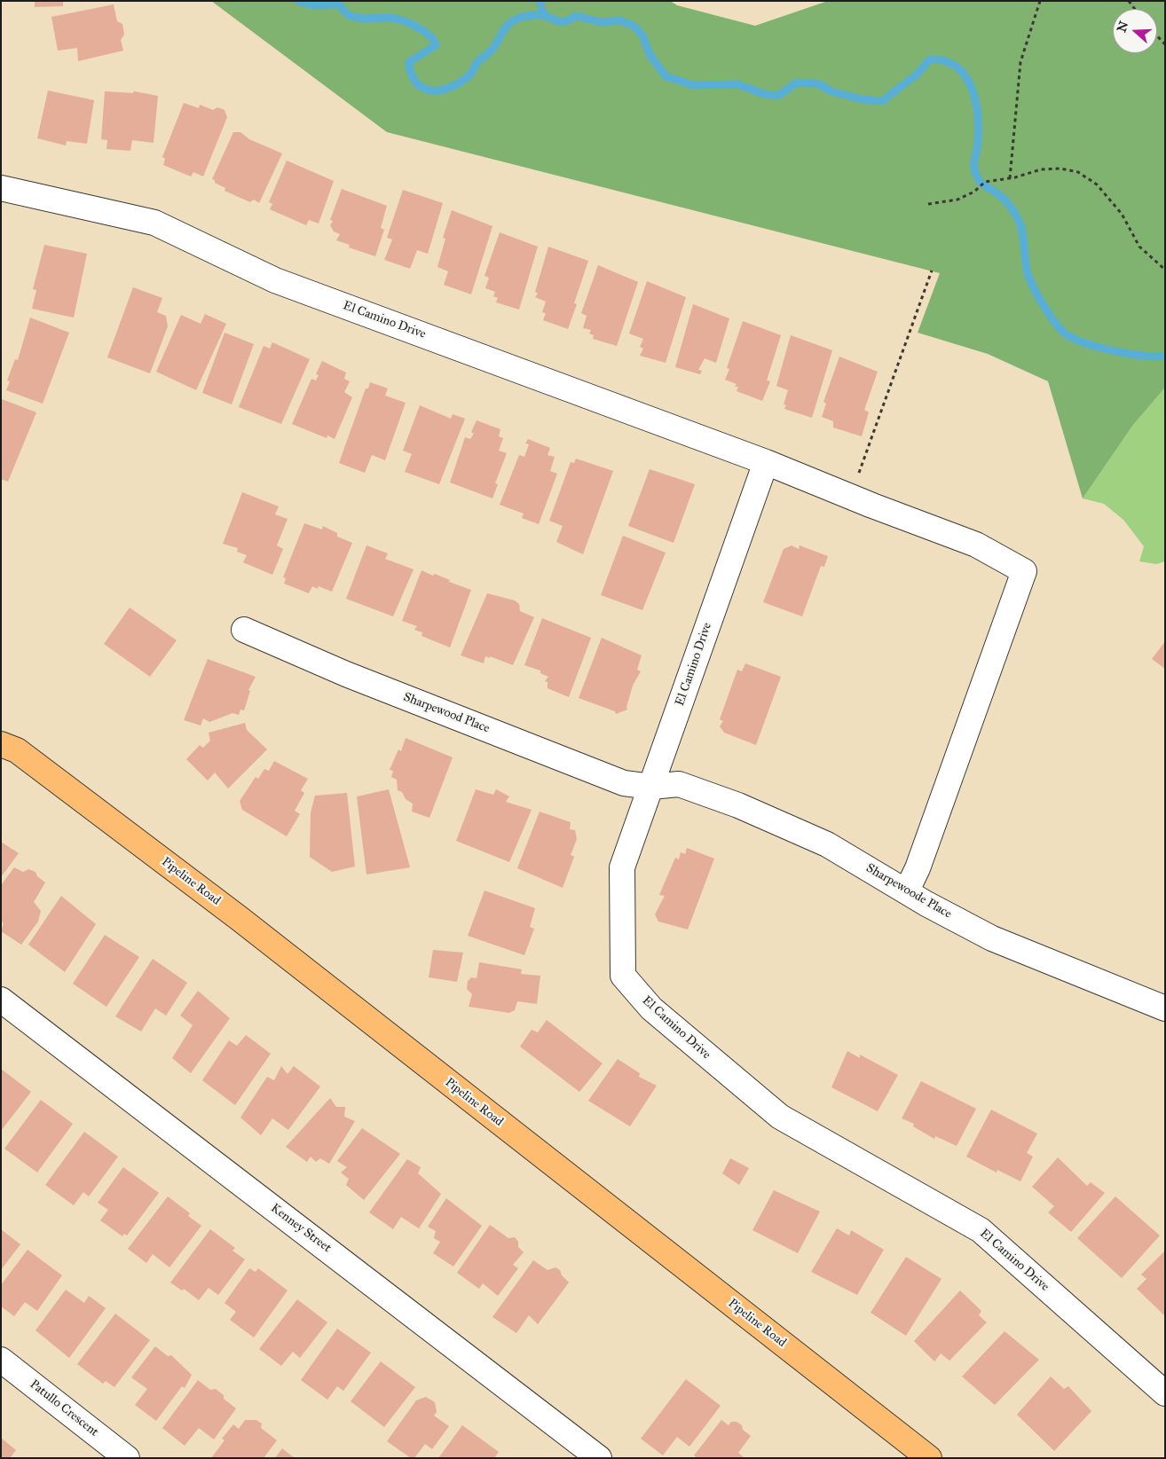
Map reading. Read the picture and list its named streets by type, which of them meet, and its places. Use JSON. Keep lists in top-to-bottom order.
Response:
{
  "streets": {
    "main road": ["Pipeline Road"],
    "street": [
      "El Camino Drive",
      "Sharpewood Place",
      "Sharpewoode Place",
      "Kenney Street",
      "Patullo Crescent"
    ]
  },
  "crossings": [
    ["El Camino Drive", "Sharpewood Place"],
    ["El Camino Drive", "Sharpewoode Place"],
    ["Sharpewood Place", "Sharpewoode Place"]
  ],
  "north": "left"
}
